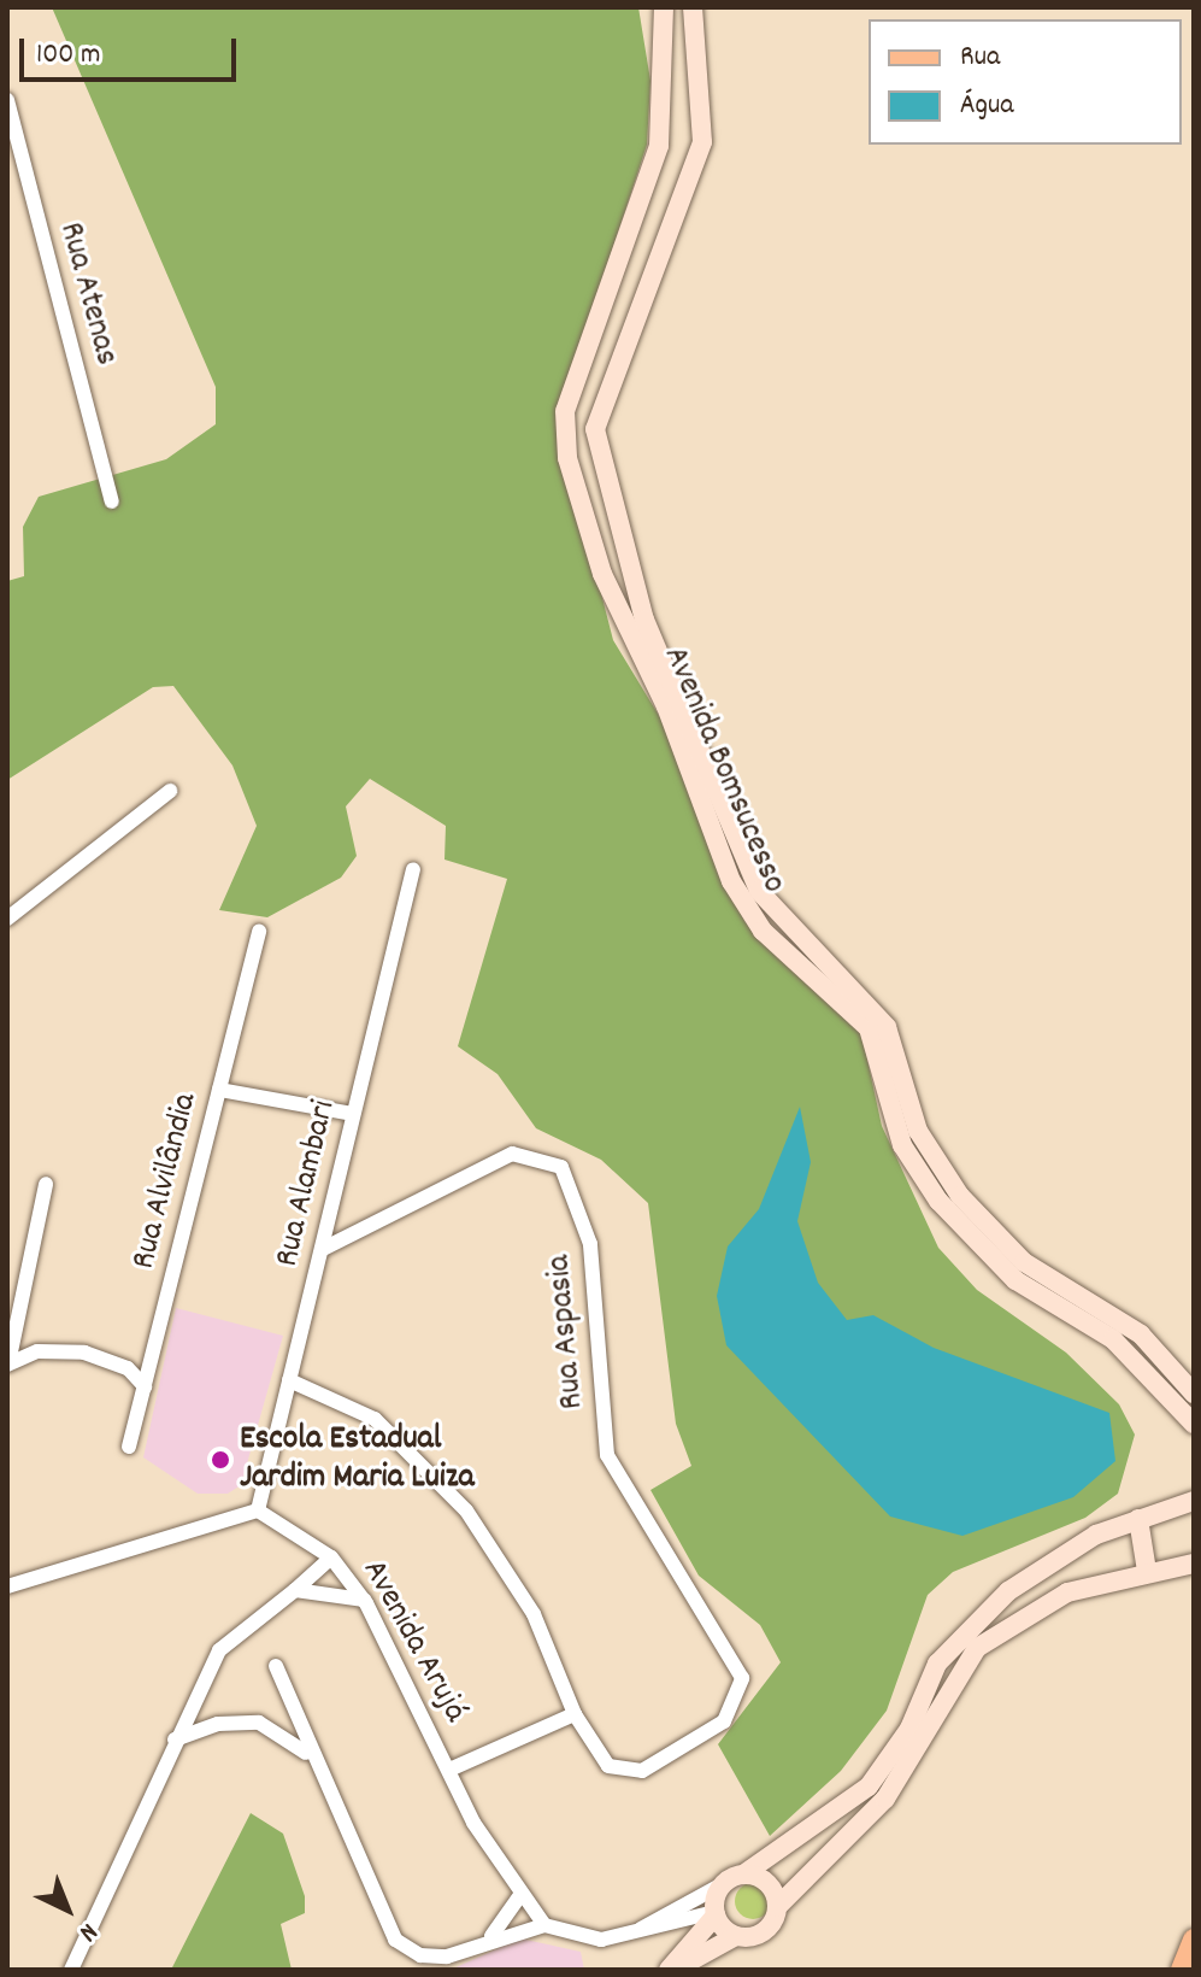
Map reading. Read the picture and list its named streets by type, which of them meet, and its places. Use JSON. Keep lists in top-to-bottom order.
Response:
{
  "streets": {
    "street": [
      "Rua Atenas",
      "Avenida Bomsucesso",
      "Rua Alvilândia",
      "Rua Alambari",
      "Rua Aspasia",
      "Avenida Arujá"
    ]
  },
  "crossings": [
    ["Rua Alambari", "Rua Aspasia"],
    ["Rua Alambari", "Avenida Arujá"]
  ],
  "places": ["Escola Estadual Jardim Maria Luiza"],
  "legend": ["Rua", "Água"],
  "scale_bar": "100 m",
  "north": "bottom right"
}
